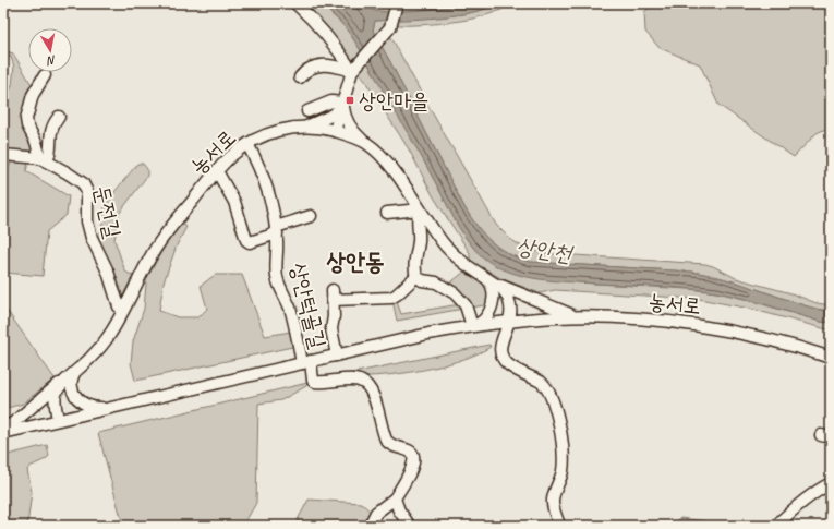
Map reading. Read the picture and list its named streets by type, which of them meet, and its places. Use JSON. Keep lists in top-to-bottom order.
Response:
{
  "streets": {
    "street": ["농서로", "둔전길", "상안턱골길"]
  },
  "crossings": [
    ["농서로", "둔전길"],
    ["농서로", "상안턱골길"]
  ],
  "districts": ["상안동"],
  "water": ["상안천"],
  "places": {
    "transit": ["상안마을"]
  },
  "north": "bottom"
}
